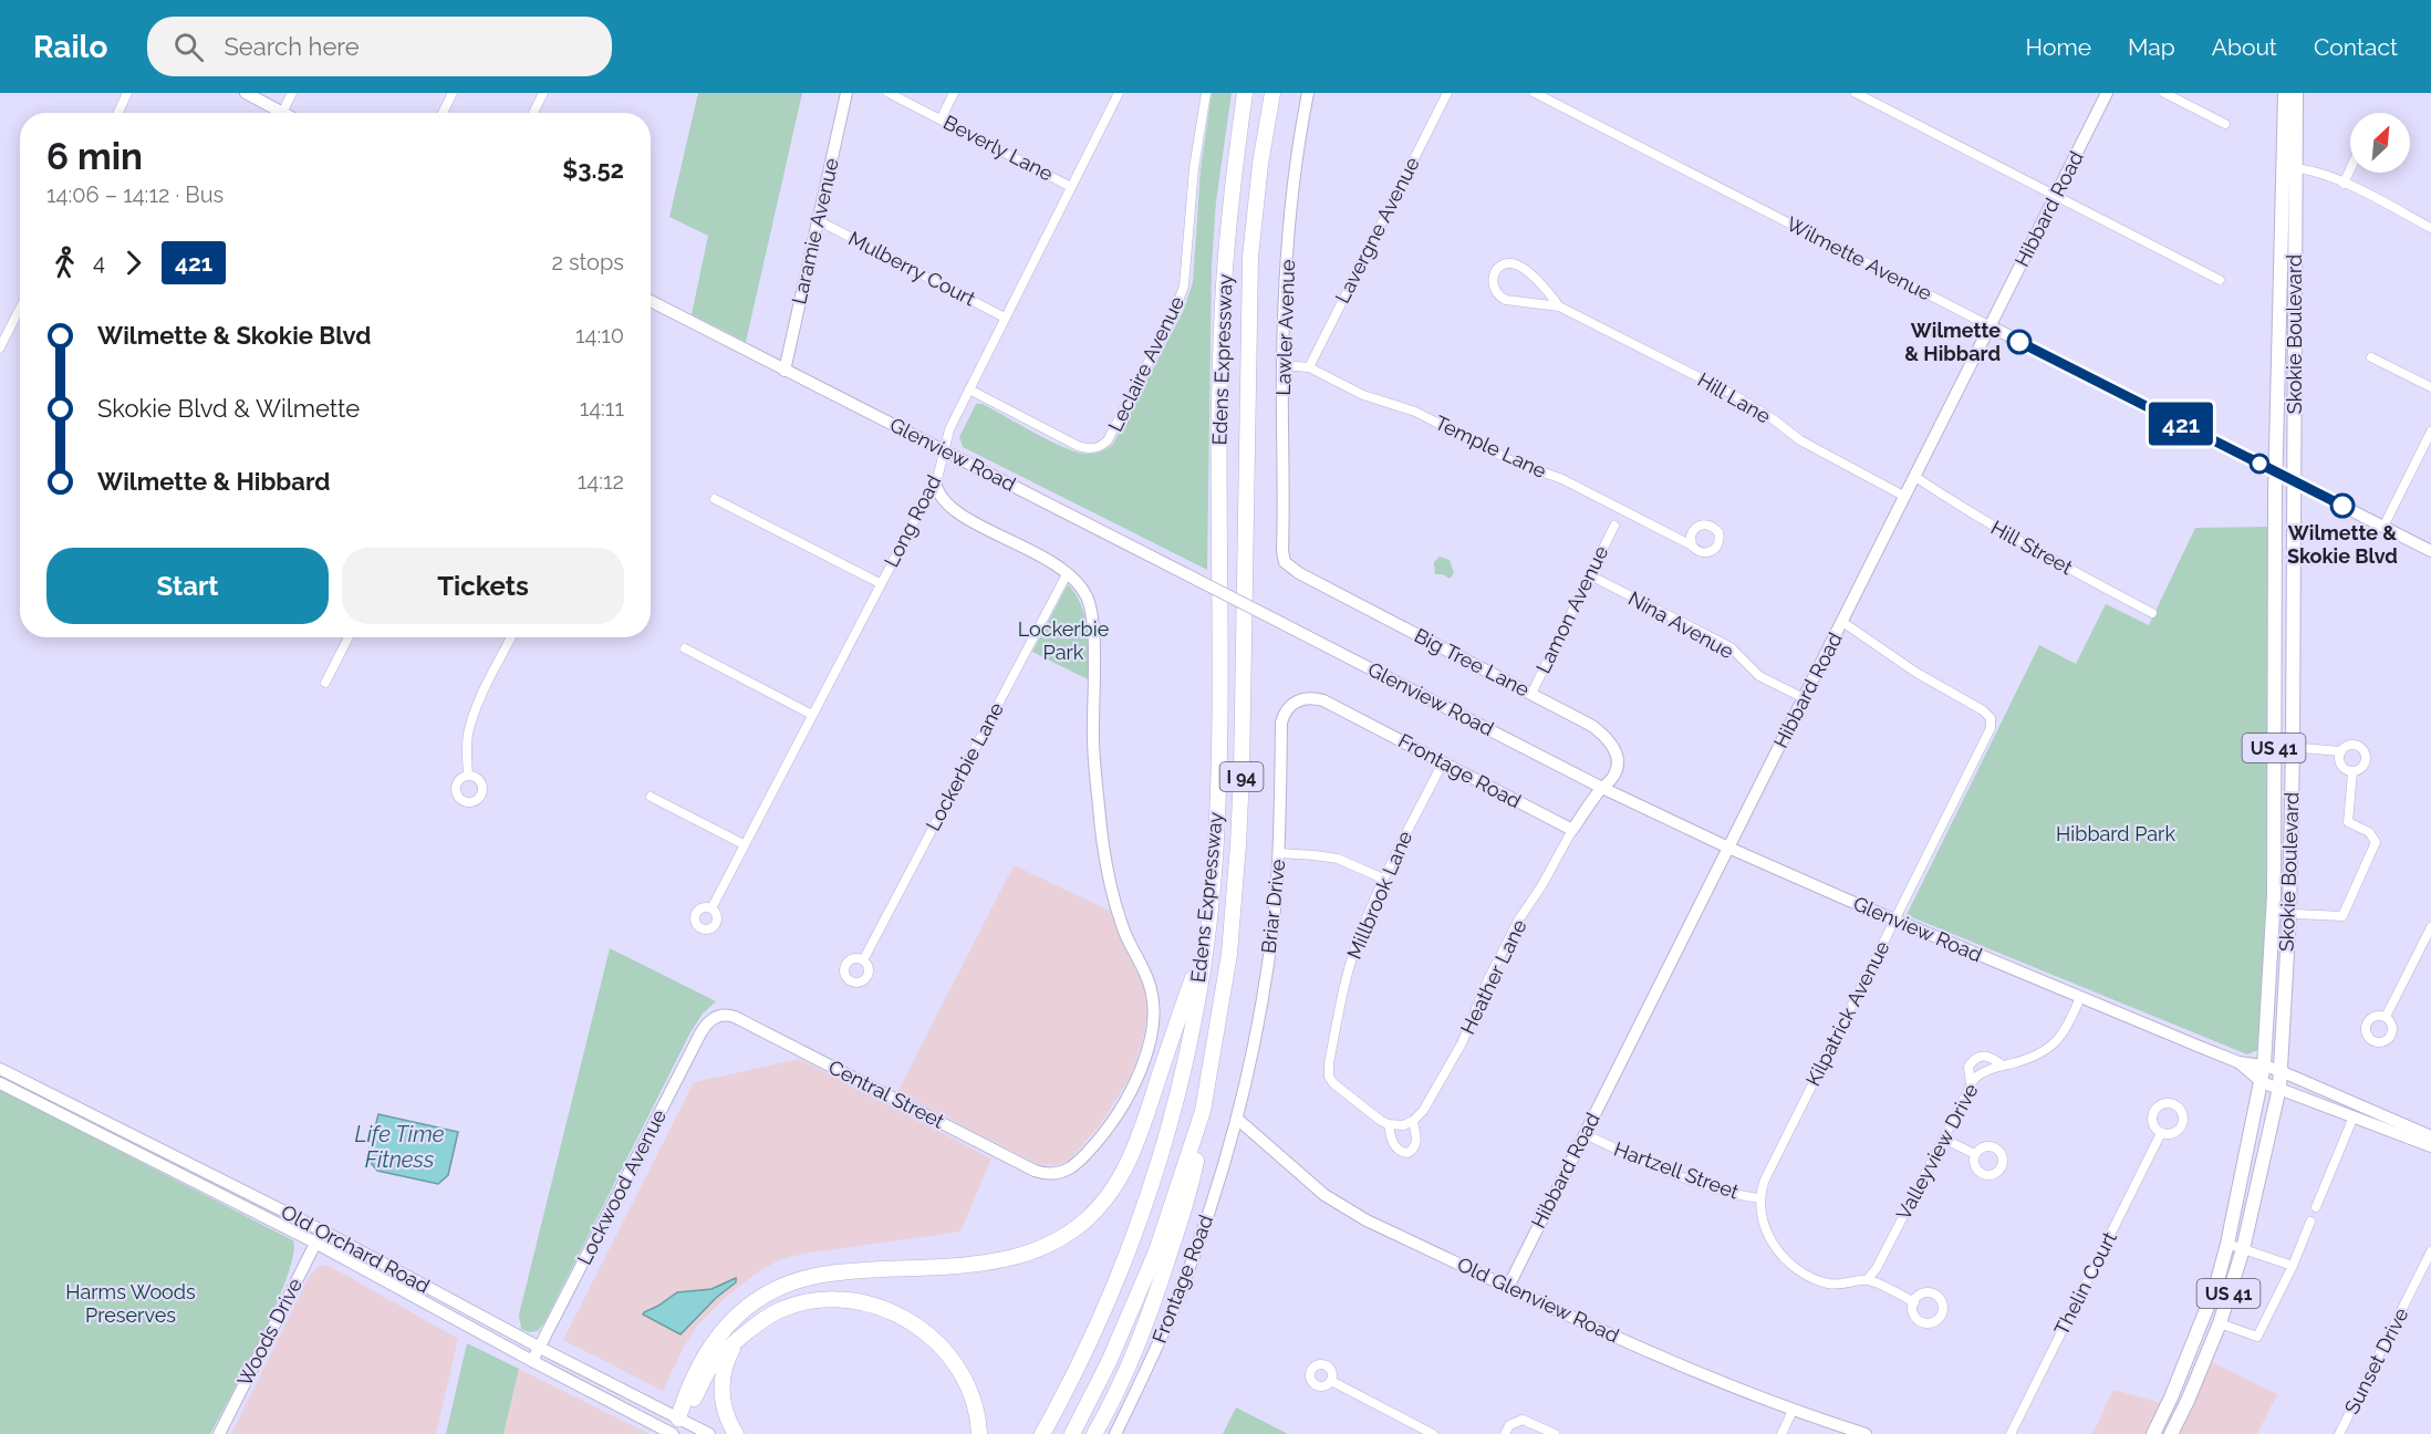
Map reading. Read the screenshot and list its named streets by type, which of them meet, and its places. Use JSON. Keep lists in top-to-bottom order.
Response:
{
  "streets": {
    "highway": ["Edens Expressway", "I 94"],
    "main road": ["Skokie Boulevard", "US 41"],
    "street": [
      "Beverly Lane",
      "Hibbard Road",
      "Lavergne Avenue",
      "Laramie Avenue",
      "Wilmette Avenue",
      "Mulberry Court",
      "Lawler Avenue",
      "Leclaire Avenue",
      "Hill Lane",
      "Temple Lane",
      "Glenview Road",
      "Long Road",
      "Hill Street",
      "Lamon Avenue",
      "Nina Avenue",
      "Big Tree Lane",
      "Lockerbie Lane",
      "Frontage Road",
      "Millbrook Lane",
      "Briar Drive",
      "Heather Lane",
      "Kilpatrick Avenue",
      "Central Street",
      "Valleyview Drive",
      "Hartzell Street",
      "Lockwood Avenue",
      "Old Orchard Road",
      "Thelin Court",
      "Old Glenview Road",
      "Woods Drive",
      "Sunset Drive"
    ]
  },
  "crossings": [
    ["Beverly Lane", "Long Road"],
    ["Hibbard Road", "Wilmette Avenue"],
    ["Hibbard Road", "Hill Lane"],
    ["Hibbard Road", "Glenview Road"],
    ["Hibbard Road", "Hill Street"],
    ["Hibbard Road", "Nina Avenue"],
    ["Hibbard Road", "Kilpatrick Avenue"],
    ["Hibbard Road", "Hartzell Street"],
    ["Hibbard Road", "Old Glenview Road"],
    ["Lavergne Avenue", "Temple Lane"],
    ["Laramie Avenue", "Mulberry Court"],
    ["Laramie Avenue", "Glenview Road"],
    ["Wilmette Avenue", "Skokie Boulevard"],
    ["Mulberry Court", "Long Road"],
    ["Lawler Avenue", "Temple Lane"],
    ["Lawler Avenue", "Big Tree Lane"],
    ["Skokie Boulevard", "Glenview Road"],
    ["Leclaire Avenue", "Long Road"],
    ["Glenview Road", "Long Road"],
    ["Glenview Road", "Big Tree Lane"],
    ["Glenview Road", "Kilpatrick Avenue"],
    ["Glenview Road", "Valleyview Drive"],
    ["Lamon Avenue", "Nina Avenue"],
    ["Lamon Avenue", "Big Tree Lane"],
    ["Lockerbie Lane", "Central Street"],
    ["Frontage Road", "Millbrook Lane"],
    ["Frontage Road", "Briar Drive"],
    ["Frontage Road", "Heather Lane"],
    ["Frontage Road", "Old Glenview Road"],
    ["Millbrook Lane", "Heather Lane"],
    ["Briar Drive", "Old Glenview Road"],
    ["Kilpatrick Avenue", "Hartzell Street"],
    ["Central Street", "Lockwood Avenue"],
    ["Valleyview Drive", "Hartzell Street"],
    ["Lockwood Avenue", "Old Orchard Road"],
    ["Old Orchard Road", "Woods Drive"]
  ],
  "water": ["Life Time Fitness"],
  "parks": ["Lockerbie Park", "Hibbard Park", "Harms Woods Preserves"],
  "places": ["Wilmette & Hibbard", "Wilmette & Skokie Blvd"],
  "lines": ["bus line 421"],
  "north": "top right",
  "page": {
    "header": "Railo",
    "search": "Search here",
    "nav": [
      "Home",
      "Map",
      "About",
      "Contact"
    ],
    "on_map": "421",
    "heading": ["6 min", "14:06 – 14:12 · Bus", "$3.52"],
    "legs": ["4", "421", "2 stops"],
    "list": [
      {
        "name": "Wilmette & Skokie Blvd",
        "value": "14:10"
      },
      {
        "name": "Skokie Blvd & Wilmette",
        "value": "14:11"
      },
      {
        "name": "Wilmette & Hibbard",
        "value": "14:12"
      }
    ],
    "buttons": ["Start", "Tickets"]
  }
}
